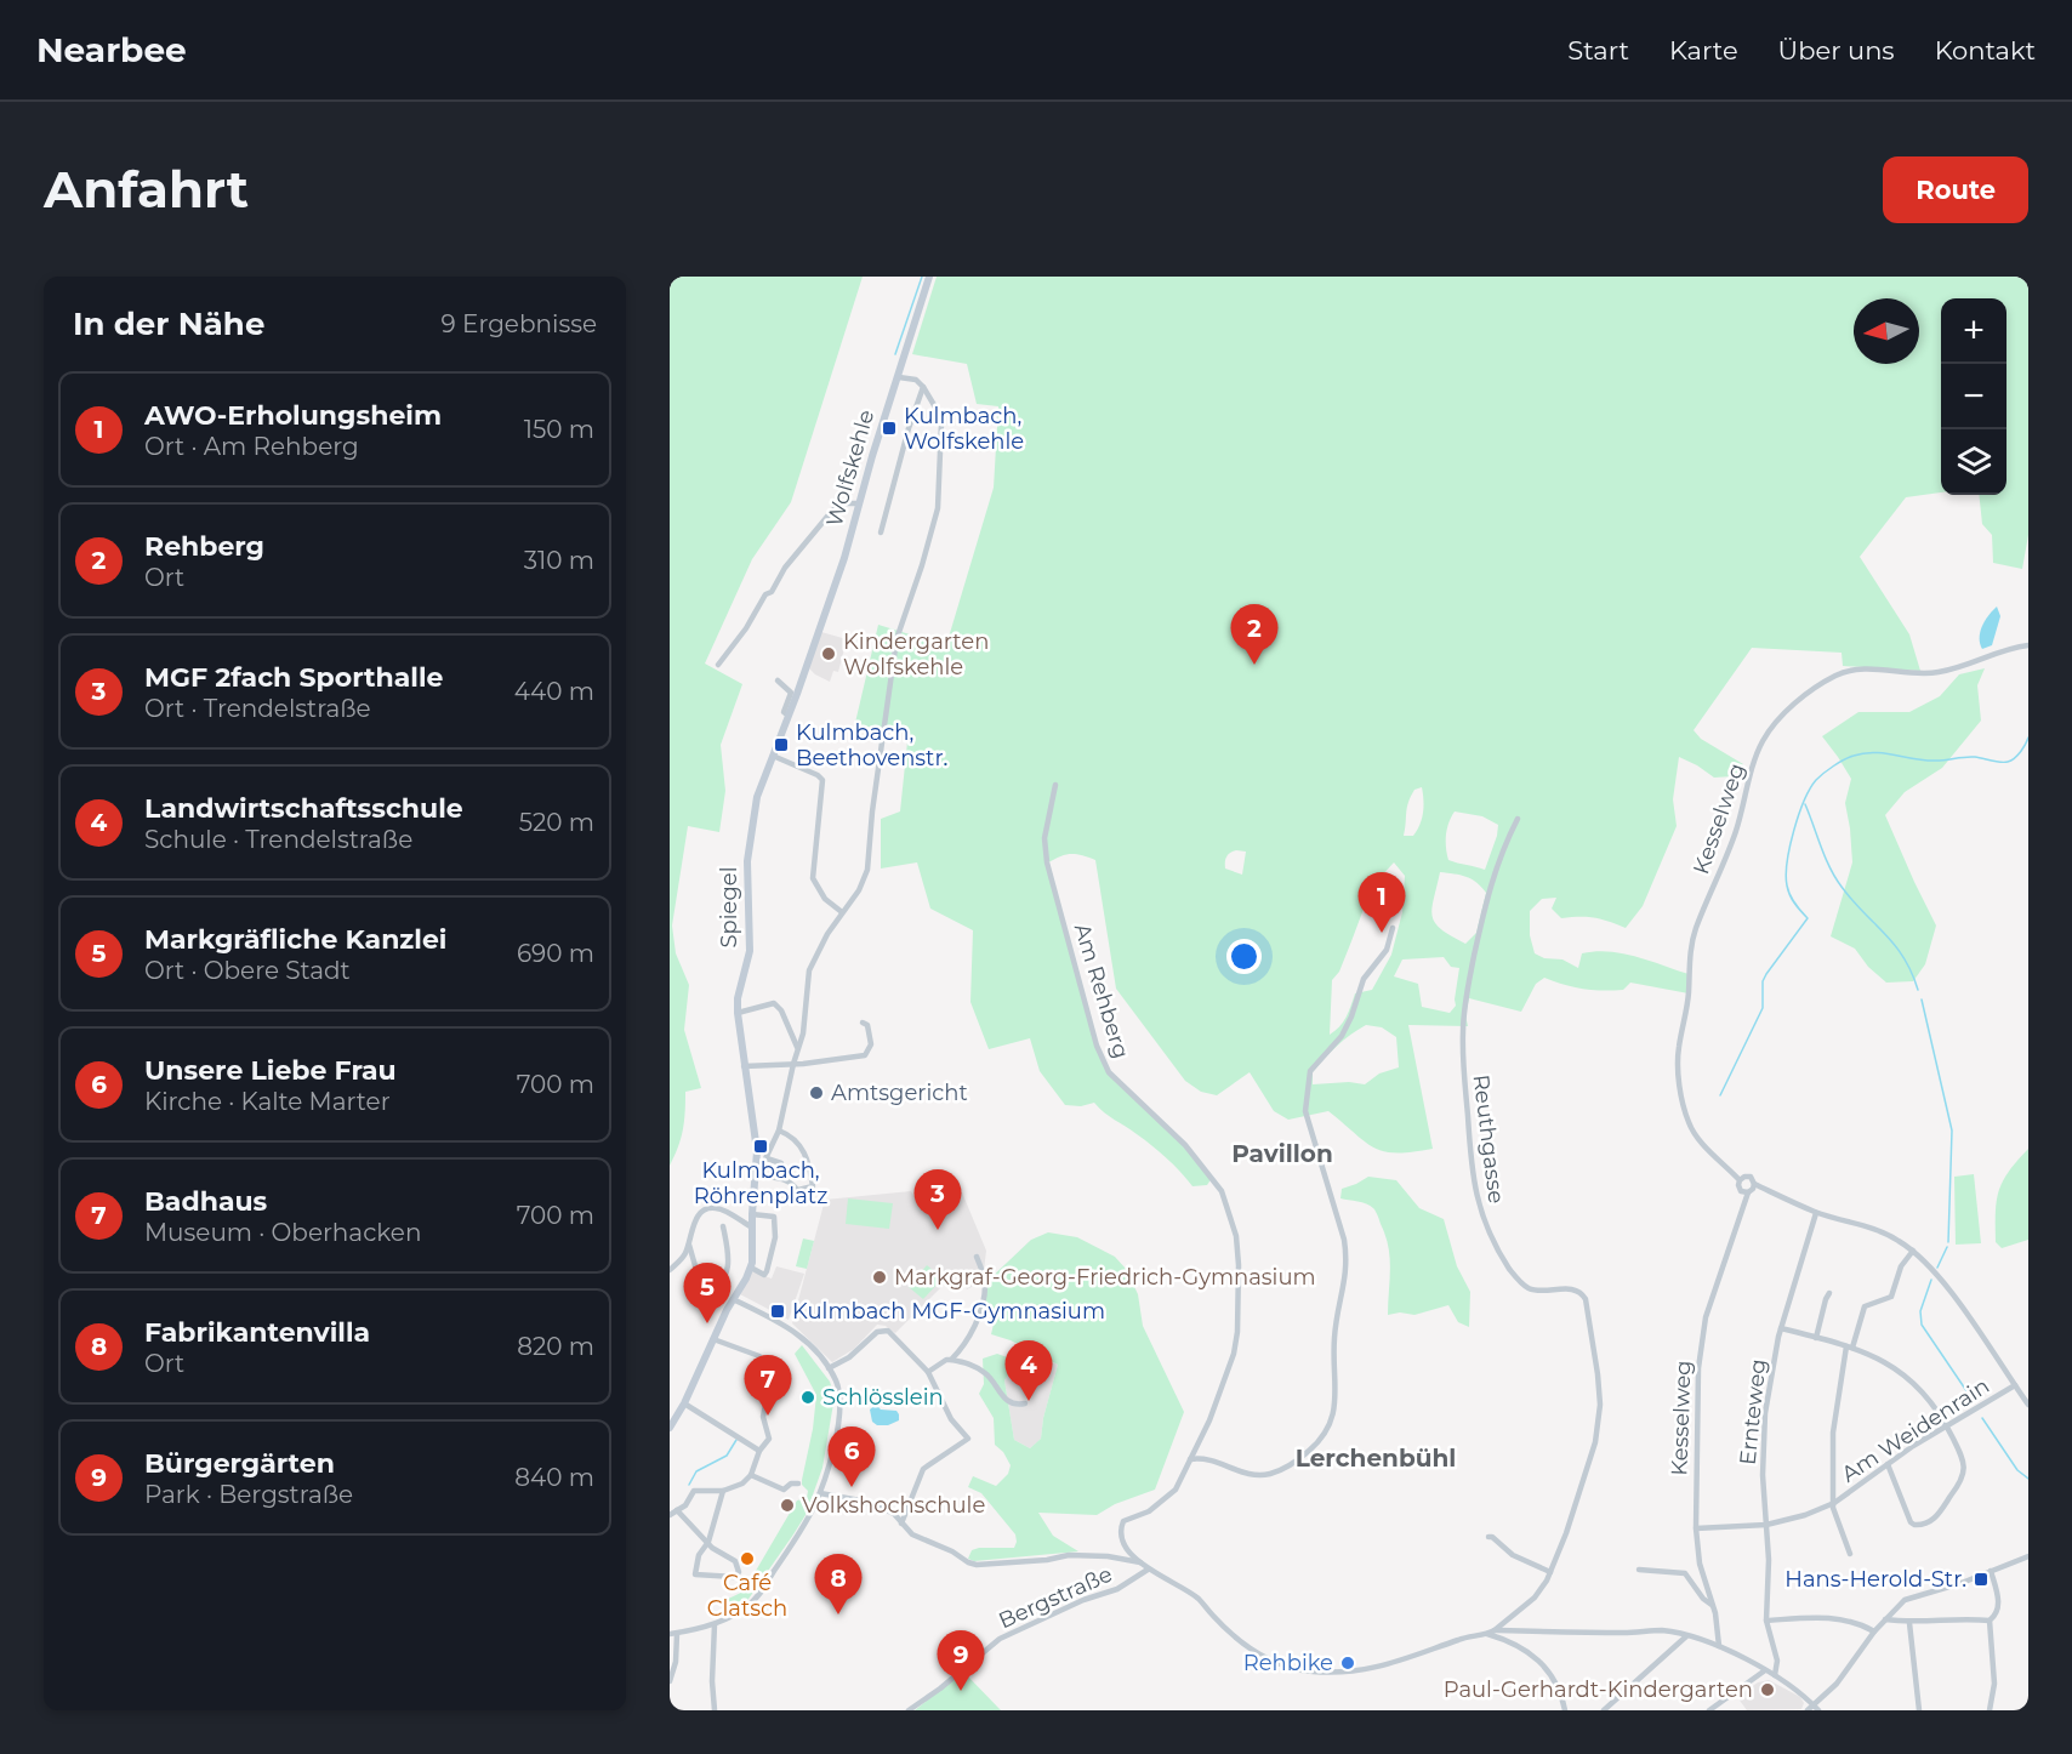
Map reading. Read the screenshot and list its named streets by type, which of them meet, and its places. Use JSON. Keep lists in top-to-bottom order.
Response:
{
  "streets": {
    "street": [
      "Wolfskehle",
      "Kesselweg",
      "Spiegel",
      "Am Rehberg",
      "Reuthgasse",
      "Ernteweg",
      "Am Weidenrain",
      "Bergstraße"
    ]
  },
  "crossings": [
    ["Wolfskehle", "Spiegel"],
    ["Kesselweg", "Am Weidenrain"],
    ["Am Rehberg", "Bergstraße"],
    ["Ernteweg", "Am Weidenrain"]
  ],
  "districts": ["Pavillon", "Lerchenbühl"],
  "places": {
    "transit": [
      "Kulmbach, Wolfskehle",
      "Kulmbach, Beethovenstr.",
      "Kulmbach, Röhrenplatz",
      "Kulmbach MGF-Gymnasium",
      "Hans-Herold-Str."
    ],
    "other": [
      "Kindergarten Wolfskehle",
      "Amtsgericht",
      "Markgraf-Georg-Friedrich-Gymnasium",
      "Schlösslein",
      "Volkshochschule",
      "Café Clatsch",
      "Rehbike",
      "Paul-Gerhardt-Kindergarten"
    ]
  },
  "north": "left",
  "page": {
    "header": "Nearbee",
    "nav": [
      "Start",
      "Karte",
      "Über uns",
      "Kontakt"
    ],
    "buttons": "Route",
    "title": "Anfahrt",
    "heading": ["In der Nähe", "9 Ergebnisse"],
    "map_buttons": ["+", "−"],
    "list": [
      {
        "mark": "1",
        "name": "AWO-Erholungsheim",
        "note": "Ort · Am Rehberg",
        "value": "150 m"
      },
      {
        "mark": "2",
        "name": "Rehberg",
        "note": "Ort",
        "value": "310 m"
      },
      {
        "mark": "3",
        "name": "MGF 2fach Sporthalle",
        "note": "Ort · Trendelstraße",
        "value": "440 m"
      },
      {
        "mark": "4",
        "name": "Landwirtschaftsschule",
        "note": "Schule · Trendelstraße",
        "value": "520 m"
      },
      {
        "mark": "5",
        "name": "Markgräfliche Kanzlei",
        "note": "Ort · Obere Stadt",
        "value": "690 m"
      },
      {
        "mark": "6",
        "name": "Unsere Liebe Frau",
        "note": "Kirche · Kalte Marter",
        "value": "700 m"
      },
      {
        "mark": "7",
        "name": "Badhaus",
        "note": "Museum · Oberhacken",
        "value": "700 m"
      },
      {
        "mark": "8",
        "name": "Fabrikantenvilla",
        "note": "Ort",
        "value": "820 m"
      },
      {
        "mark": "9",
        "name": "Bürgergärten",
        "note": "Park · Bergstraße",
        "value": "840 m"
      }
    ],
    "pins": [
      "2",
      "1",
      "3",
      "5",
      "4",
      "7",
      "6",
      "8",
      "9"
    ]
  }
}
